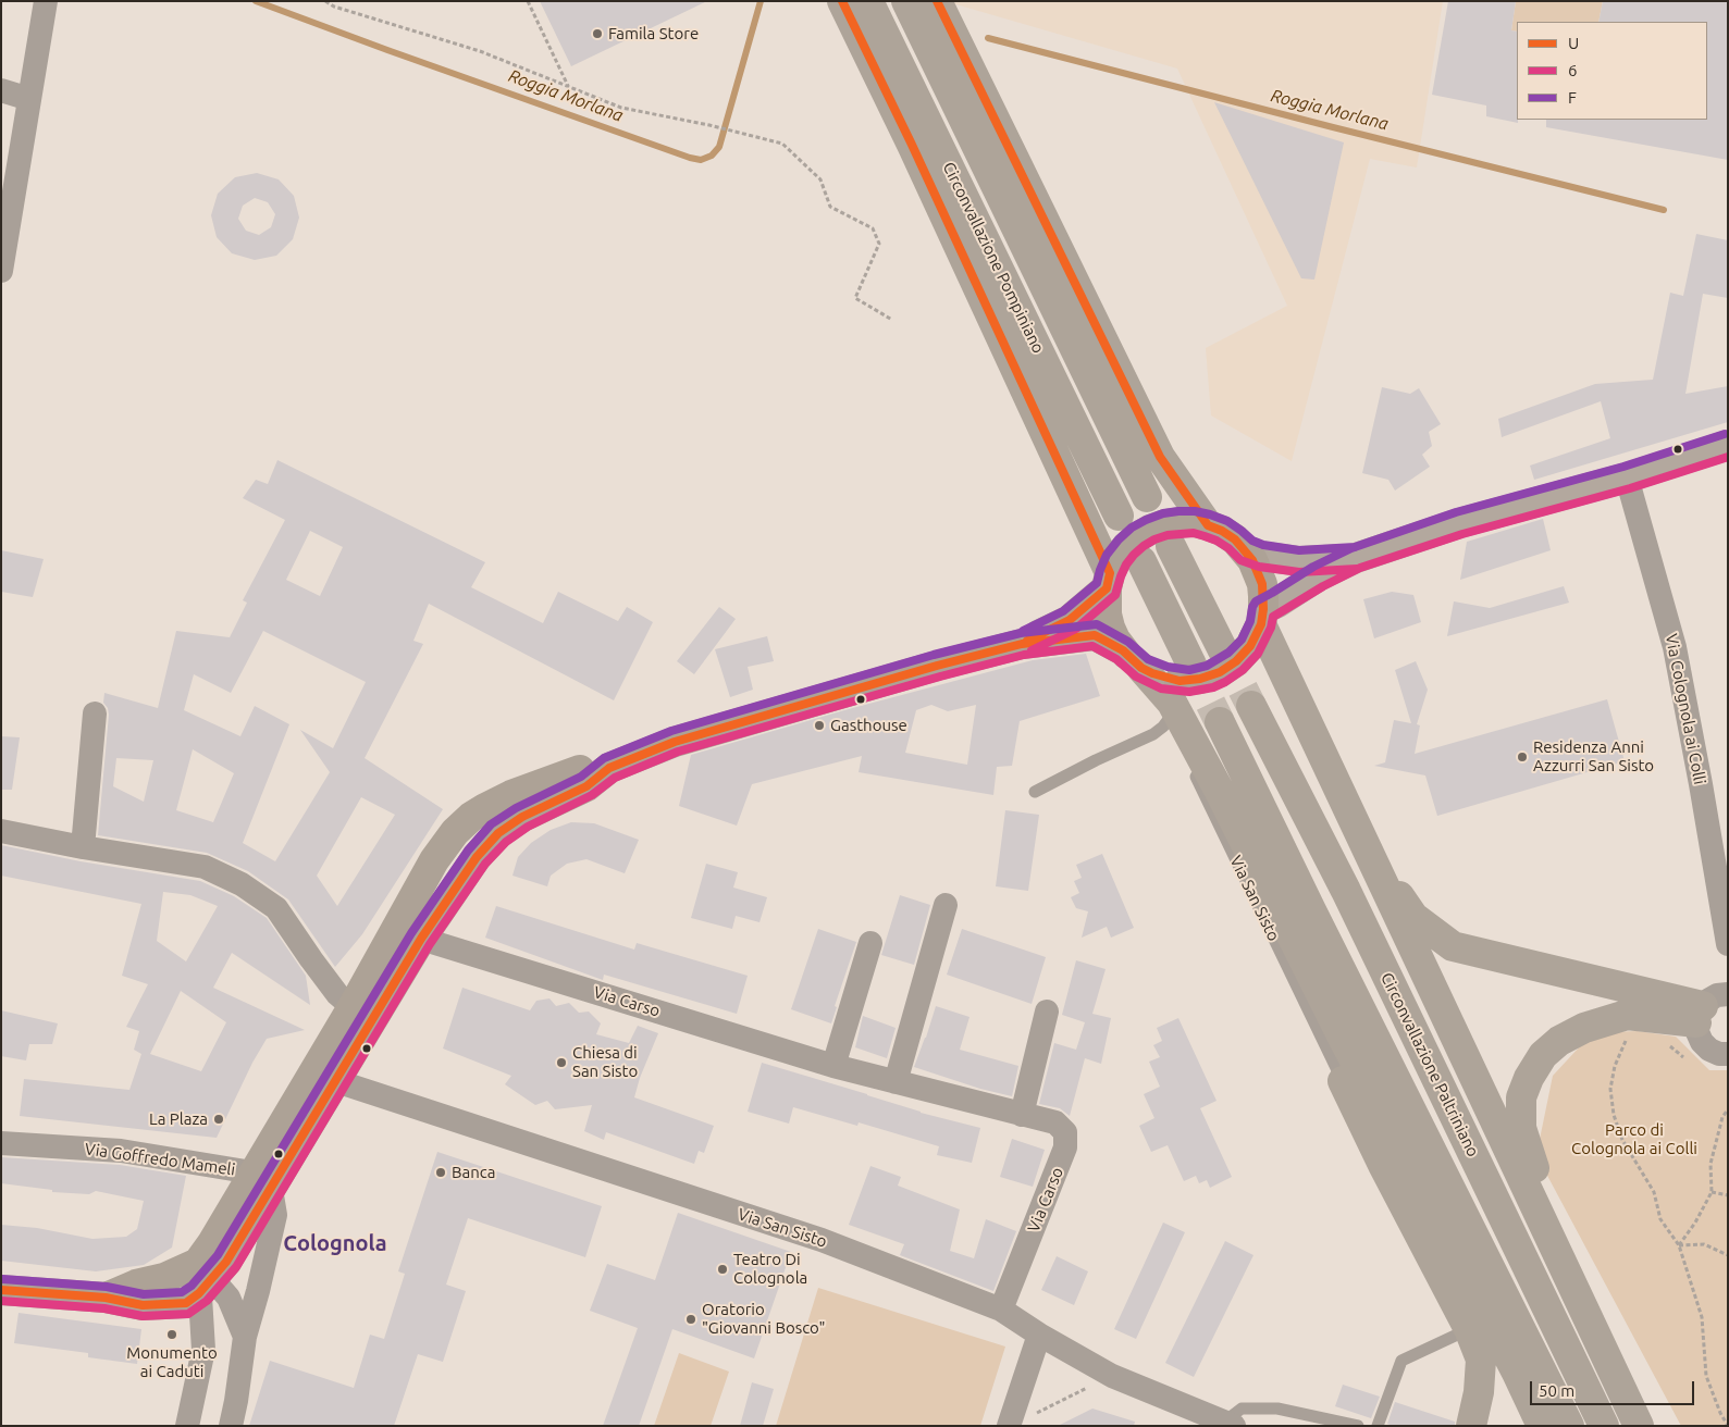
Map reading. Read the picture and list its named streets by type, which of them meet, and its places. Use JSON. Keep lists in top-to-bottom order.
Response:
{
  "streets": {
    "highway": ["Circonvallazione Pompiniano", "Circonvallazione Paltriniano"],
    "street": [
      "Via Colognola ai Colli",
      "Via San Sisto",
      "Via Carso",
      "Via Goffredo Mameli"
    ]
  },
  "crossings": [
    ["Via San Sisto", "Via Carso"]
  ],
  "districts": ["Colognola"],
  "water": ["Roggia Morlana"],
  "parks": ["Parco di Colognola ai Colli"],
  "places": [
    "Famila Store",
    "Gasthouse",
    "Residenza Anni Azzurri San Sisto",
    "Chiesa di San Sisto",
    "La Plaza",
    "Banca",
    "Teatro Di Colognola",
    "Oratorio \"Giovanni Bosco\"",
    "Monumento ai Caduti"
  ],
  "lines": ["transit line U", "transit line F", "transit line 6"],
  "legend": ["U", "6", "F"],
  "scale_bar": "50 m"
}
